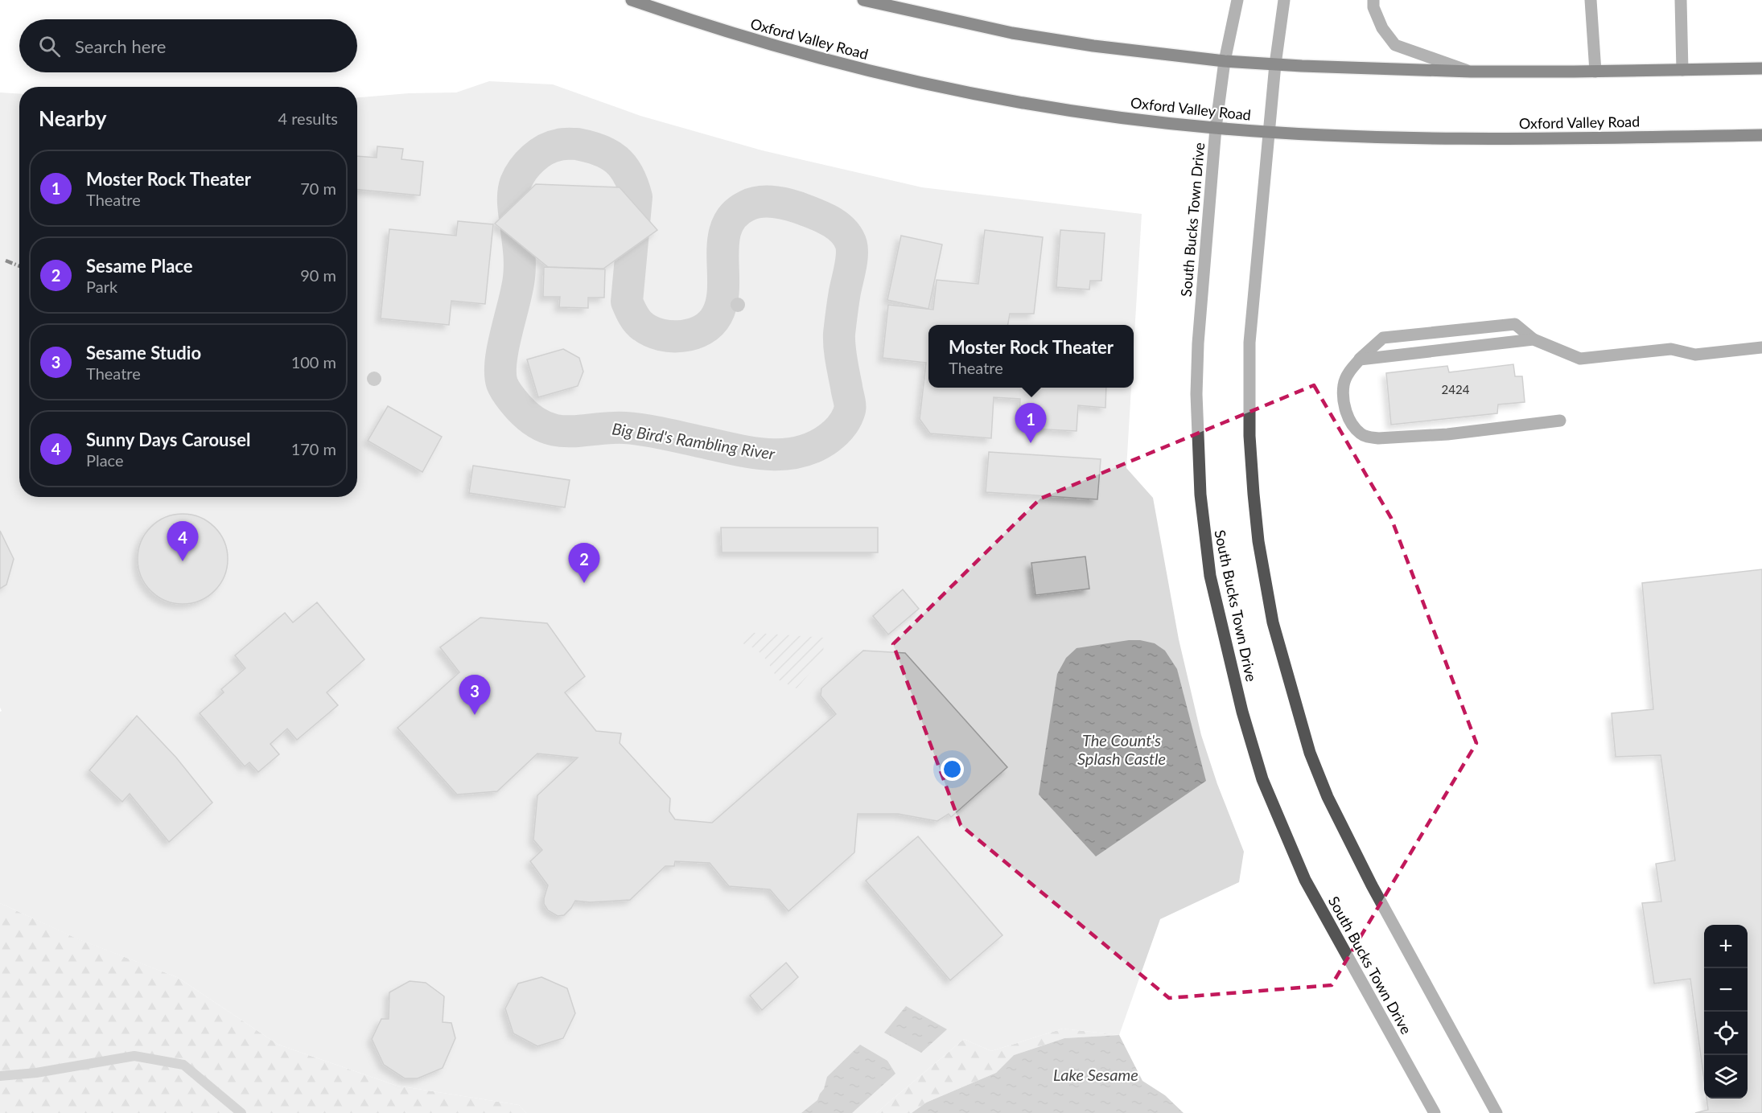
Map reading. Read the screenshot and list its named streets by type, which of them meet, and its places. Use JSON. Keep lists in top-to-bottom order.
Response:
{
  "streets": {
    "main road": ["Oxford Valley Road"],
    "street": ["South Bucks Town Drive"]
  },
  "crossings": [
    ["Oxford Valley Road", "South Bucks Town Drive"]
  ],
  "water": ["Big Bird's Rambling River", "The Count's Splash Castle", "Lake Sesame"],
  "house_numbers": ["2424"],
  "page": {
    "search": "Search here",
    "heading": ["Nearby", "4 results"],
    "list": [
      {
        "mark": "1",
        "name": "Moster Rock Theater",
        "note": "Theatre",
        "value": "70 m"
      },
      {
        "mark": "2",
        "name": "Sesame Place",
        "note": "Park",
        "value": "90 m"
      },
      {
        "mark": "3",
        "name": "Sesame Studio",
        "note": "Theatre",
        "value": "100 m"
      },
      {
        "mark": "4",
        "name": "Sunny Days Carousel",
        "note": "Place",
        "value": "170 m"
      }
    ],
    "popup": ["Moster Rock Theater", "Theatre"],
    "pins": [
      "1",
      "4",
      "2",
      "3"
    ],
    "map_buttons": ["+", "−"]
  }
}
